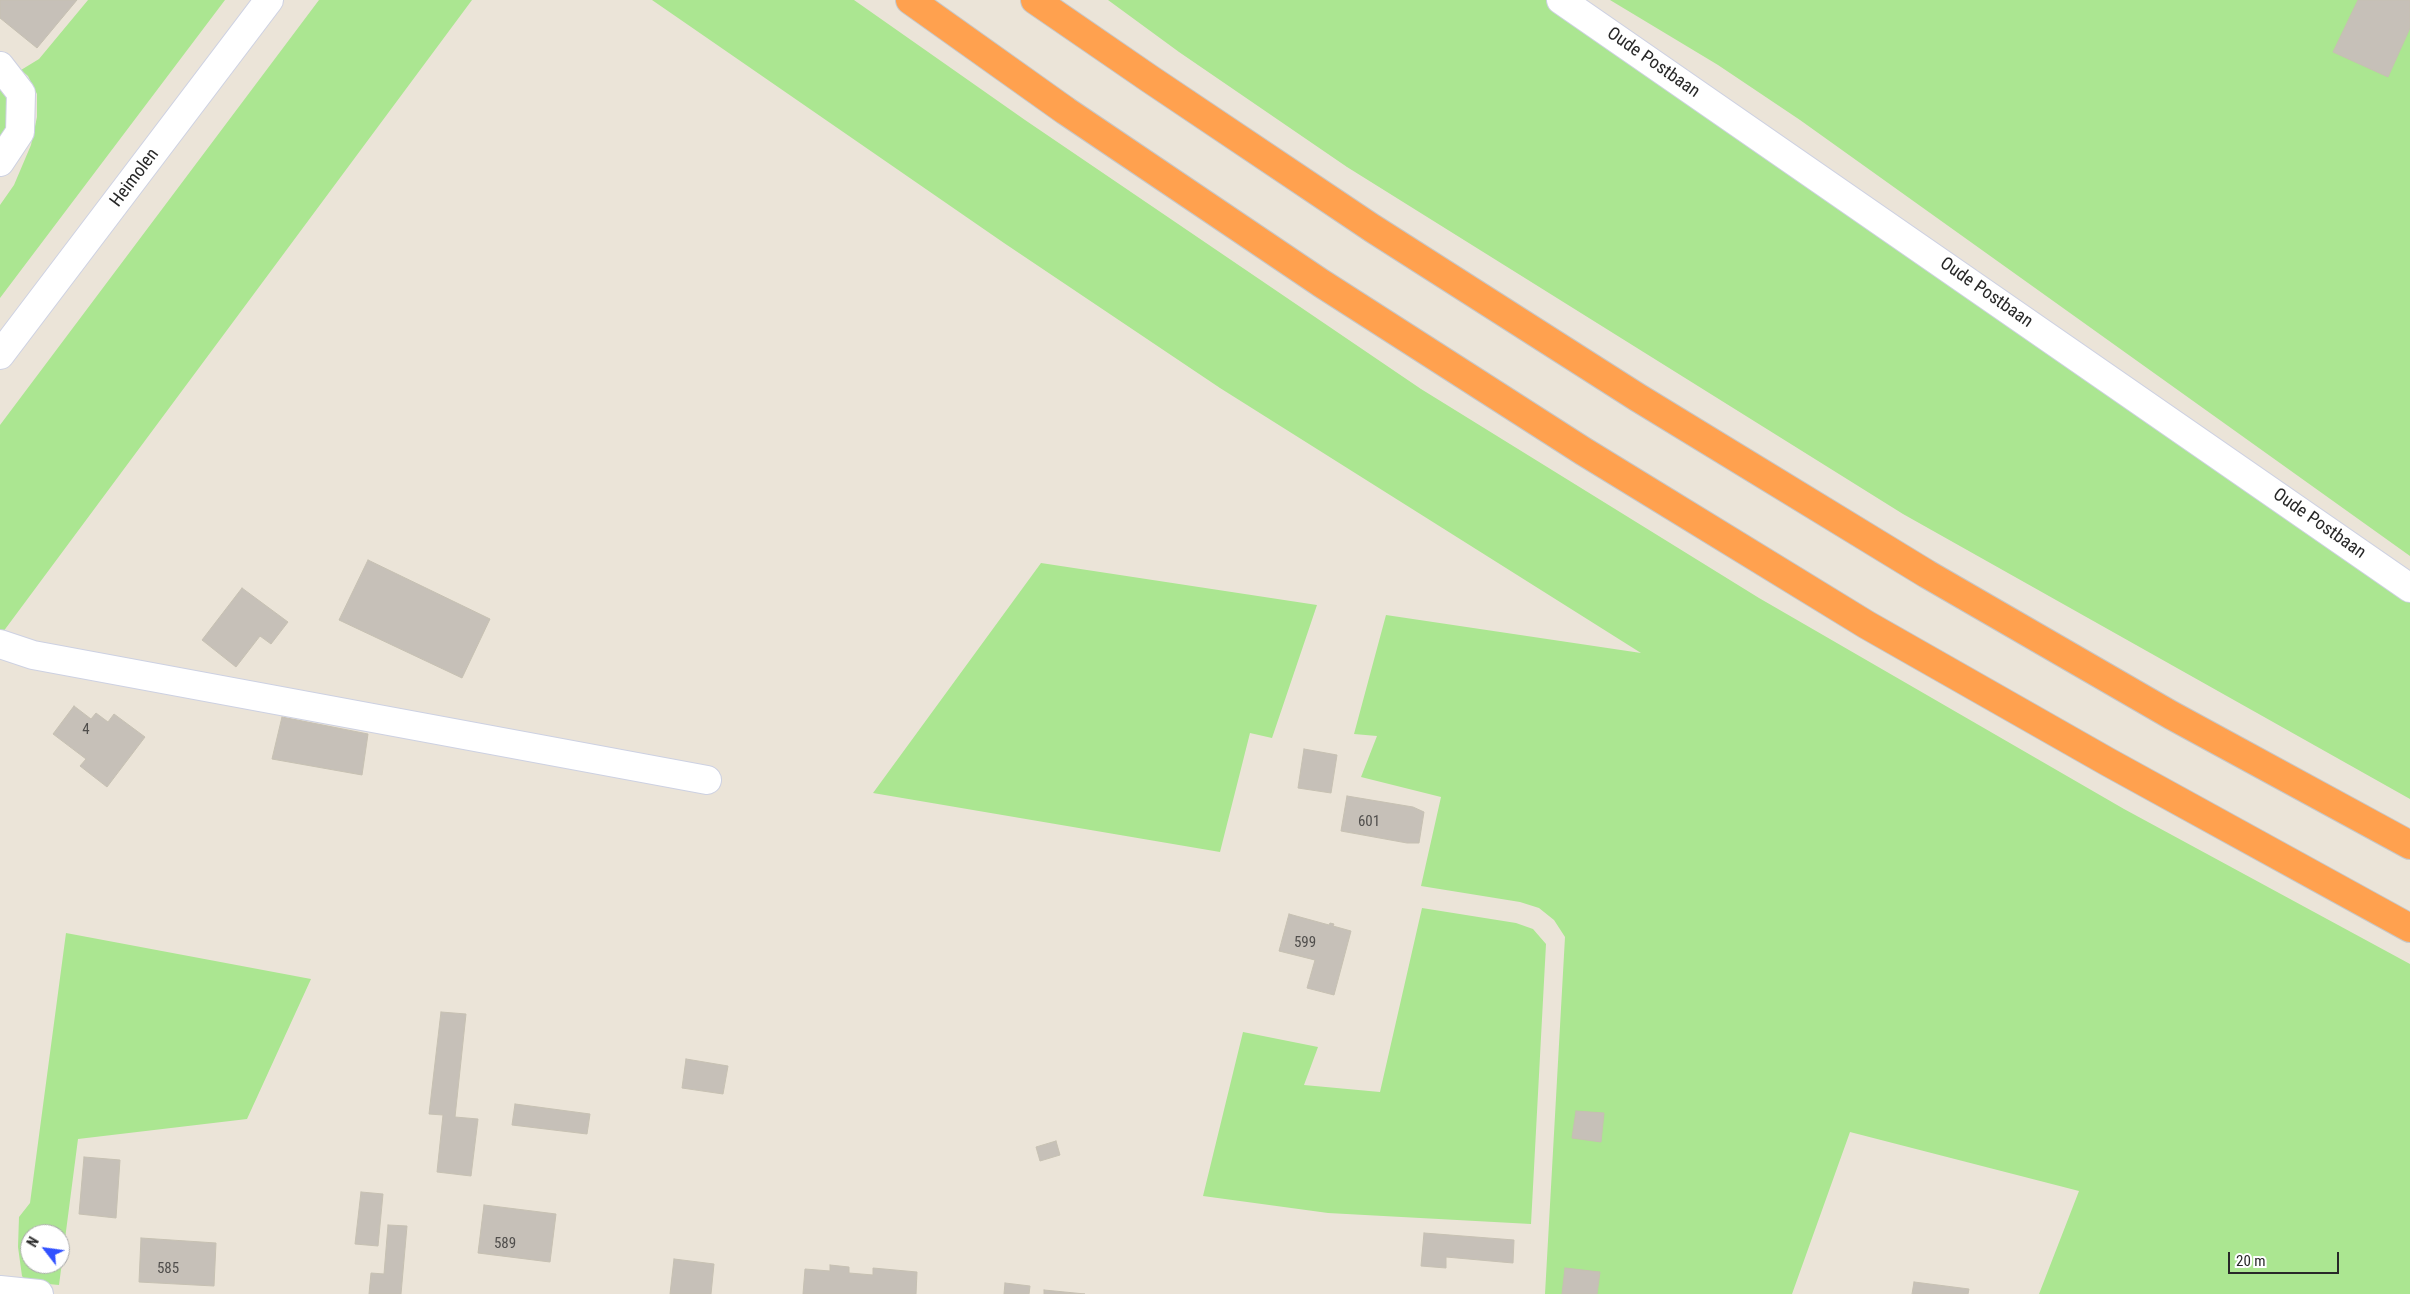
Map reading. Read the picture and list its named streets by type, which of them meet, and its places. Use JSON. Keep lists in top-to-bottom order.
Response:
{
  "streets": {
    "street": ["Oude Postbaan", "Heimolen"]
  },
  "house_numbers": [
    "4",
    "601",
    "599",
    "589",
    "585"
  ],
  "scale_bar": "20 m",
  "north": "top left"
}
